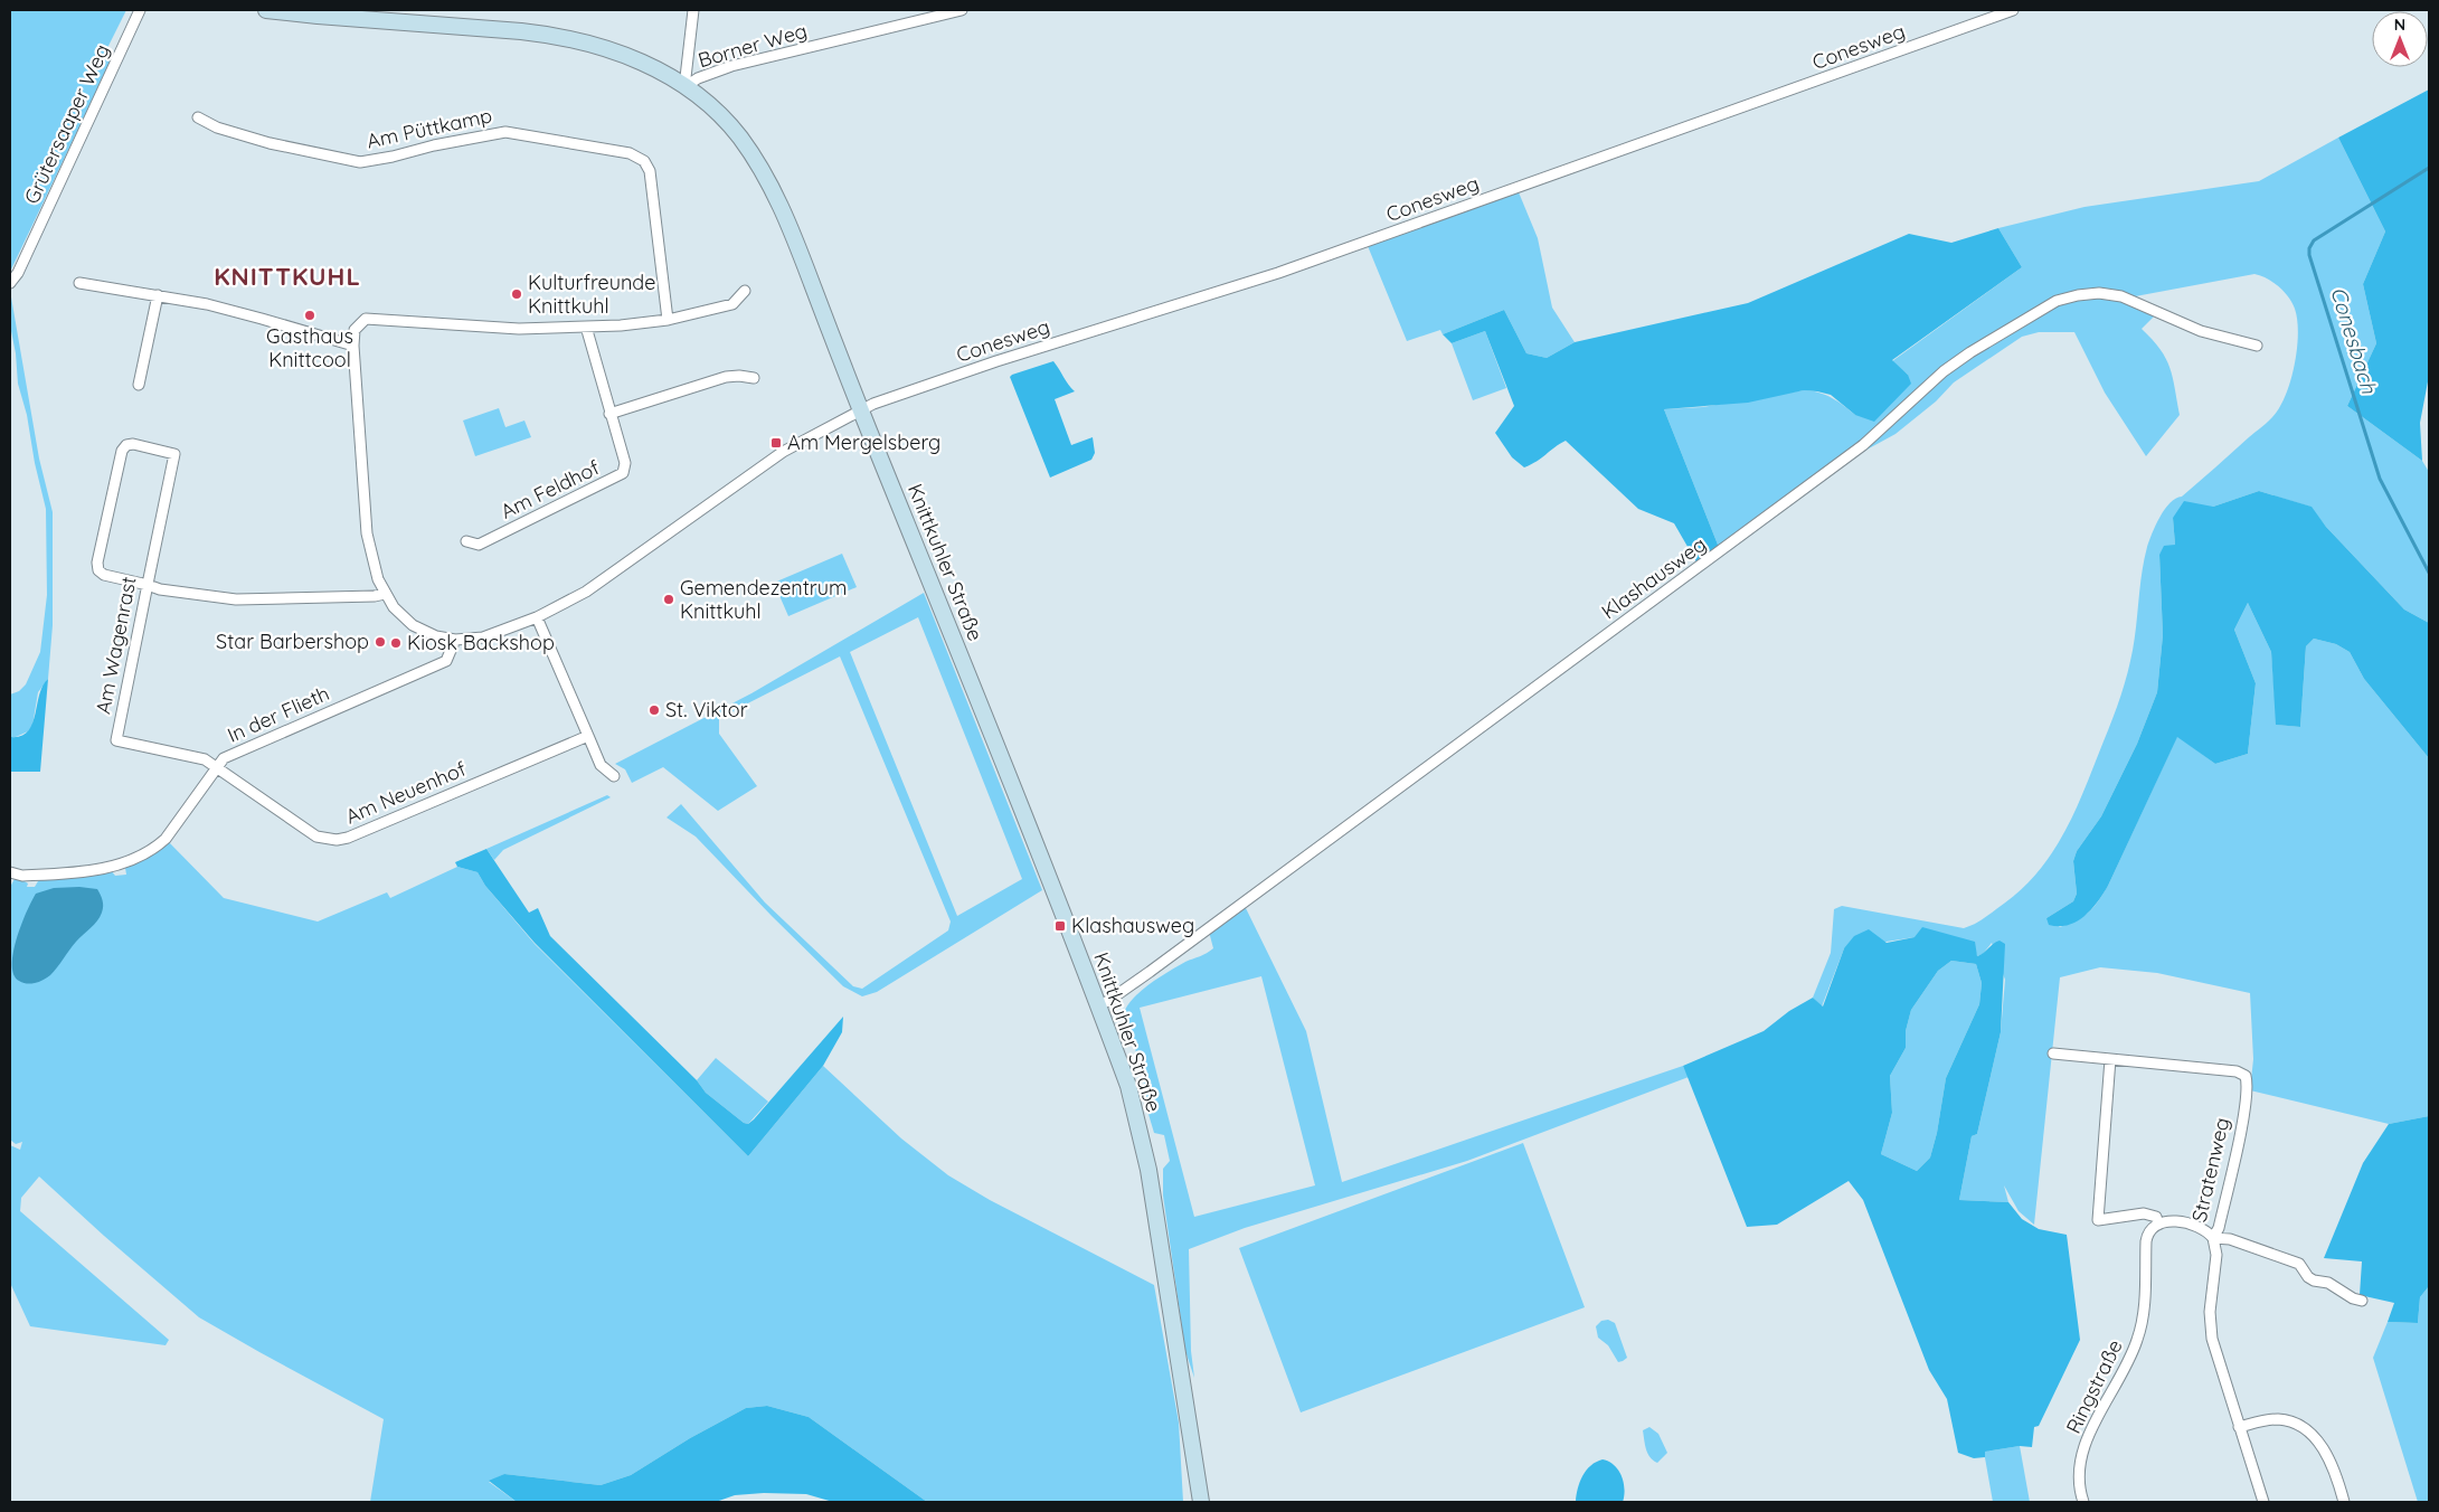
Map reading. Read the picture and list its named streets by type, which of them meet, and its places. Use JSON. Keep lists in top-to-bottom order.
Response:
{
  "streets": {
    "street": [
      "Borner Weg",
      "Conesweg",
      "Grütersaaper Weg",
      "Am Püttkamp",
      "Am Feldhof",
      "Knittkuhler Straße",
      "Klashausweg",
      "Am Wagenrast",
      "In der Flieth",
      "Am Neuenhof",
      "Stratenweg",
      "Ringstraße"
    ]
  },
  "crossings": [
    ["Borner Weg", "Knittkuhler Straße"],
    ["Conesweg", "Knittkuhler Straße"],
    ["Knittkuhler Straße", "Klashausweg"],
    ["Am Wagenrast", "In der Flieth"],
    ["Am Wagenrast", "Am Neuenhof"],
    ["In der Flieth", "Am Neuenhof"]
  ],
  "districts": ["KNITTKUHL"],
  "water": ["Conesbach"],
  "places": {
    "other": [
      "Kulturfreunde Knittkuhl",
      "Gasthaus Knittcool",
      "Gemendezentrum Knittkuhl",
      "Star Barbershop",
      "Kiosk Backshop",
      "St. Viktor"
    ],
    "transit": ["Am Mergelsberg", "Klashausweg"]
  },
  "north": "top"
}
